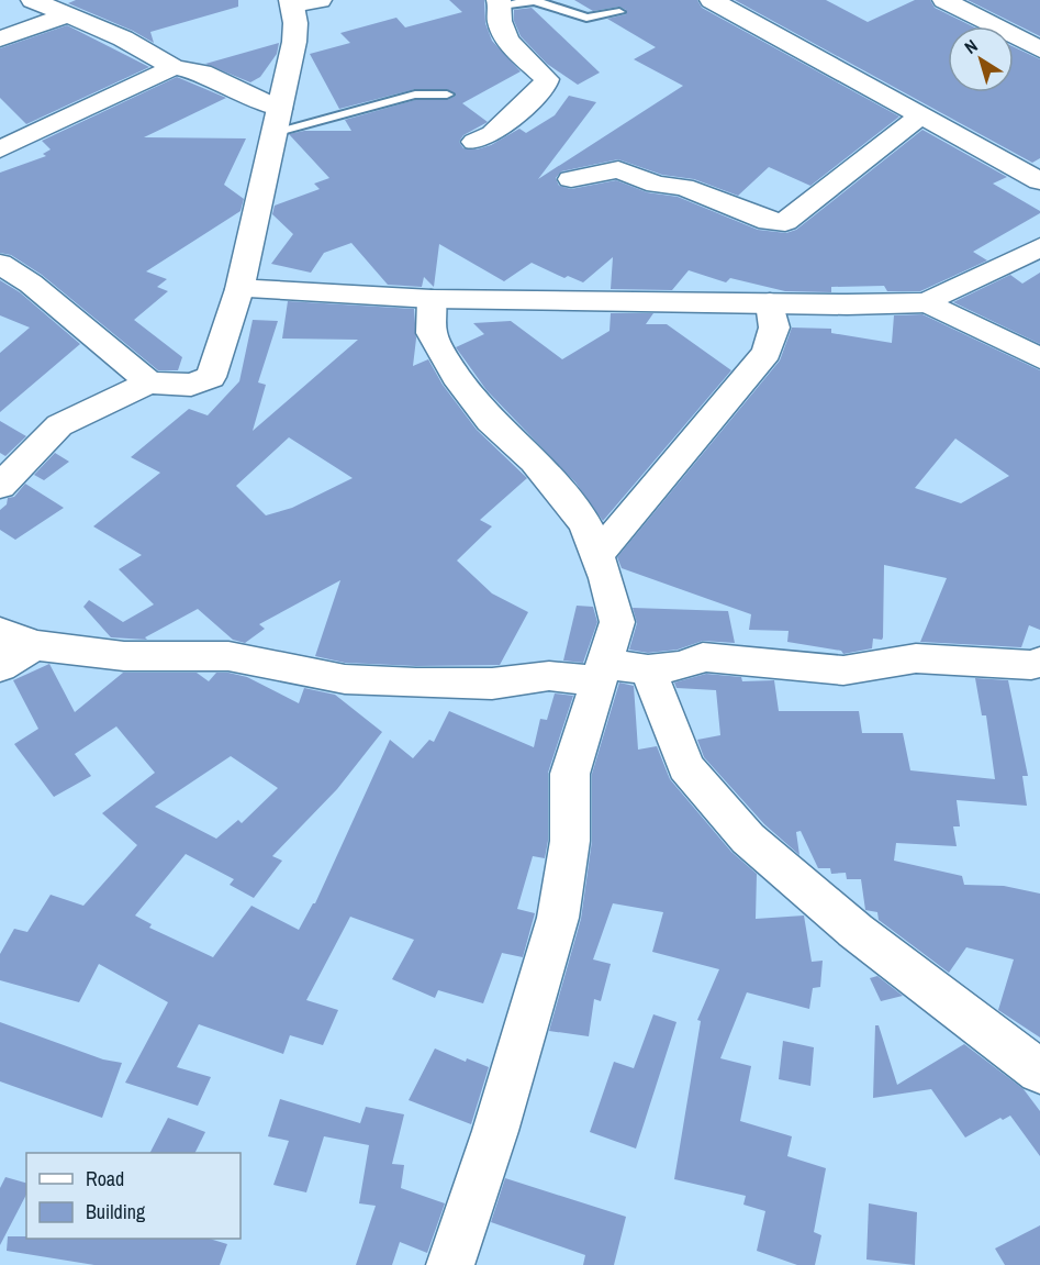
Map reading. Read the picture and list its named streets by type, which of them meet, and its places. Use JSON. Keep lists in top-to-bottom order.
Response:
{
  "legend": ["Road", "Building"],
  "north": "top left"
}
